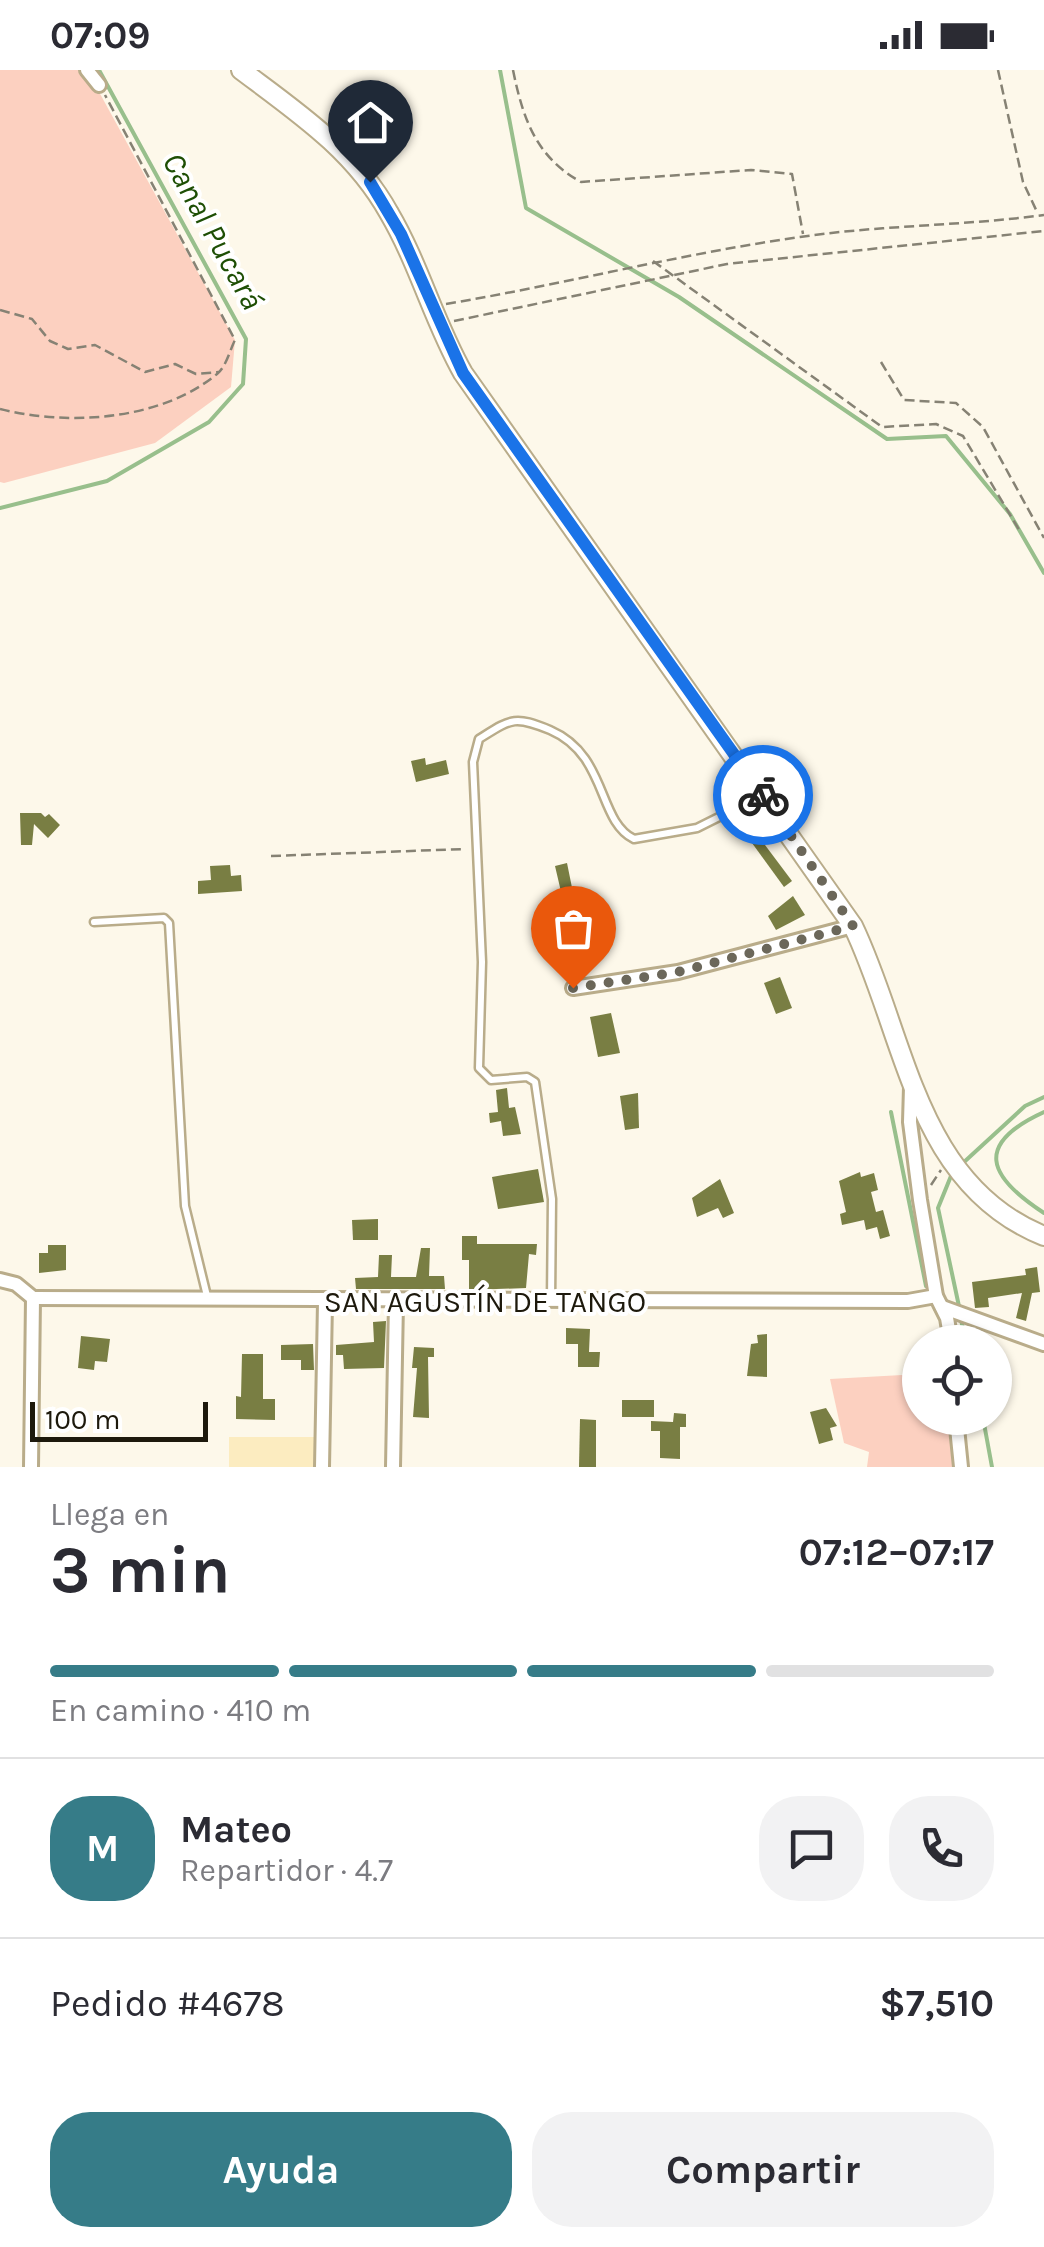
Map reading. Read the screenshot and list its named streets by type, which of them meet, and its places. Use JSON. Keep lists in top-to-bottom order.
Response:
{
  "streets": {
    "street": ["SAN AGUSTÍN DE TANGO"]
  },
  "water": ["Canal Pucará"],
  "scale_bar": "100 m",
  "page": {
    "status": "07:09",
    "scale": "100 m",
    "heading": ["3 min", "Llega en", "07:12–07:17"],
    "panel": [
      "Mateo",
      "Repartidor · 4.7",
      "Pedido #4678",
      "$7,510"
    ],
    "bar": "En camino · 410 m",
    "round": "M",
    "buttons": ["Ayuda", "Compartir"]
  }
}
